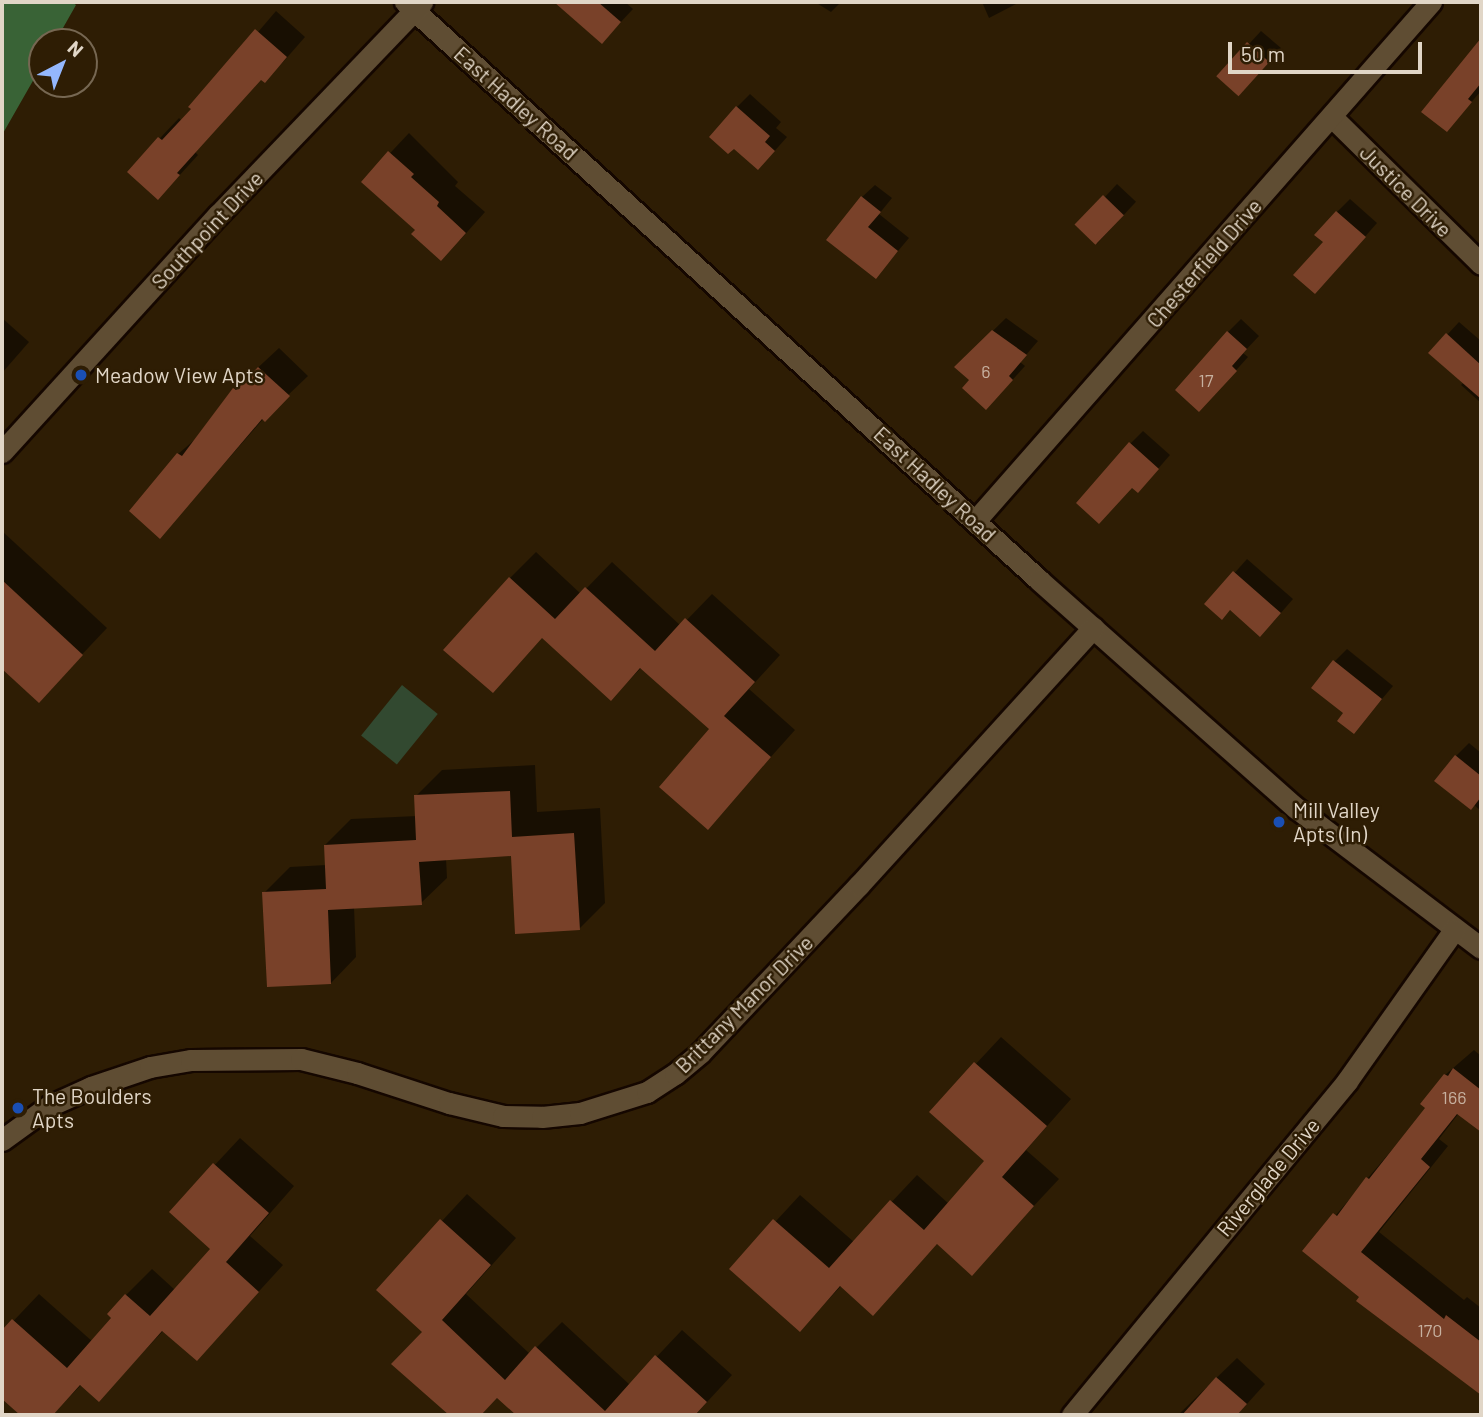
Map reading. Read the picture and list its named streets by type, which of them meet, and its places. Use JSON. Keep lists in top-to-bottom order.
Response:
{
  "streets": {
    "street": [
      "East Hadley Road",
      "Justice Drive",
      "Southpoint Drive",
      "Chesterfield Drive",
      "Brittany Manor Drive",
      "Riverglade Drive"
    ]
  },
  "crossings": [
    ["East Hadley Road", "Southpoint Drive"],
    ["East Hadley Road", "Chesterfield Drive"],
    ["East Hadley Road", "Brittany Manor Drive"],
    ["East Hadley Road", "Riverglade Drive"],
    ["Justice Drive", "Chesterfield Drive"]
  ],
  "places": ["Meadow View Apts", "Mill Valley Apts (In)", "The Boulders Apts"],
  "house_numbers": [
    "6",
    "17",
    "166",
    "170"
  ],
  "scale_bar": "50 m",
  "north": "top right"
}
